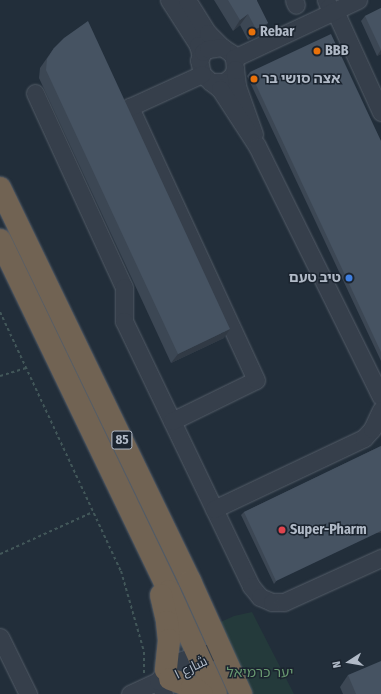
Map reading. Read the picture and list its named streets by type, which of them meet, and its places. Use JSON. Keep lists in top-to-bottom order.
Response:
{
  "streets": {
    "highway": ["85"]
  },
  "parks": ["יער כרמיאל"],
  "places": [
    "Rebar",
    "BBB",
    "אצה סושי בר",
    "טיב טעם",
    "Super-Pharm"
  ],
  "north": "left"
}
